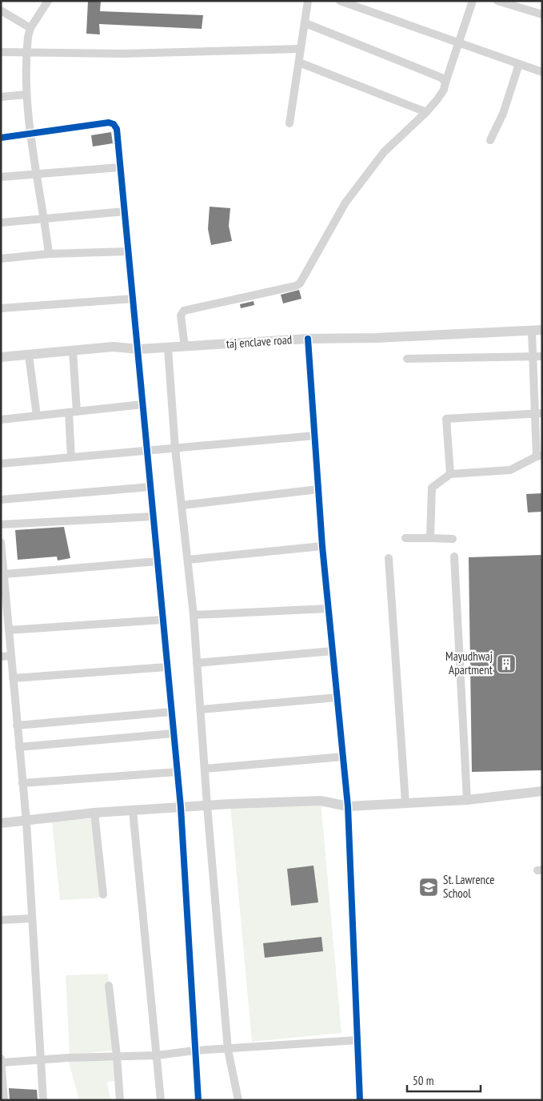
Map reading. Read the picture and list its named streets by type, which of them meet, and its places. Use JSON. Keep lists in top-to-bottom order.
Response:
{
  "streets": {
    "street": ["taj enclave road"]
  },
  "places": {
    "building": ["Mayudhwaj Apartment"],
    "school or university": ["St. Lawrence School"]
  },
  "scale_bar": "50 m"
}
